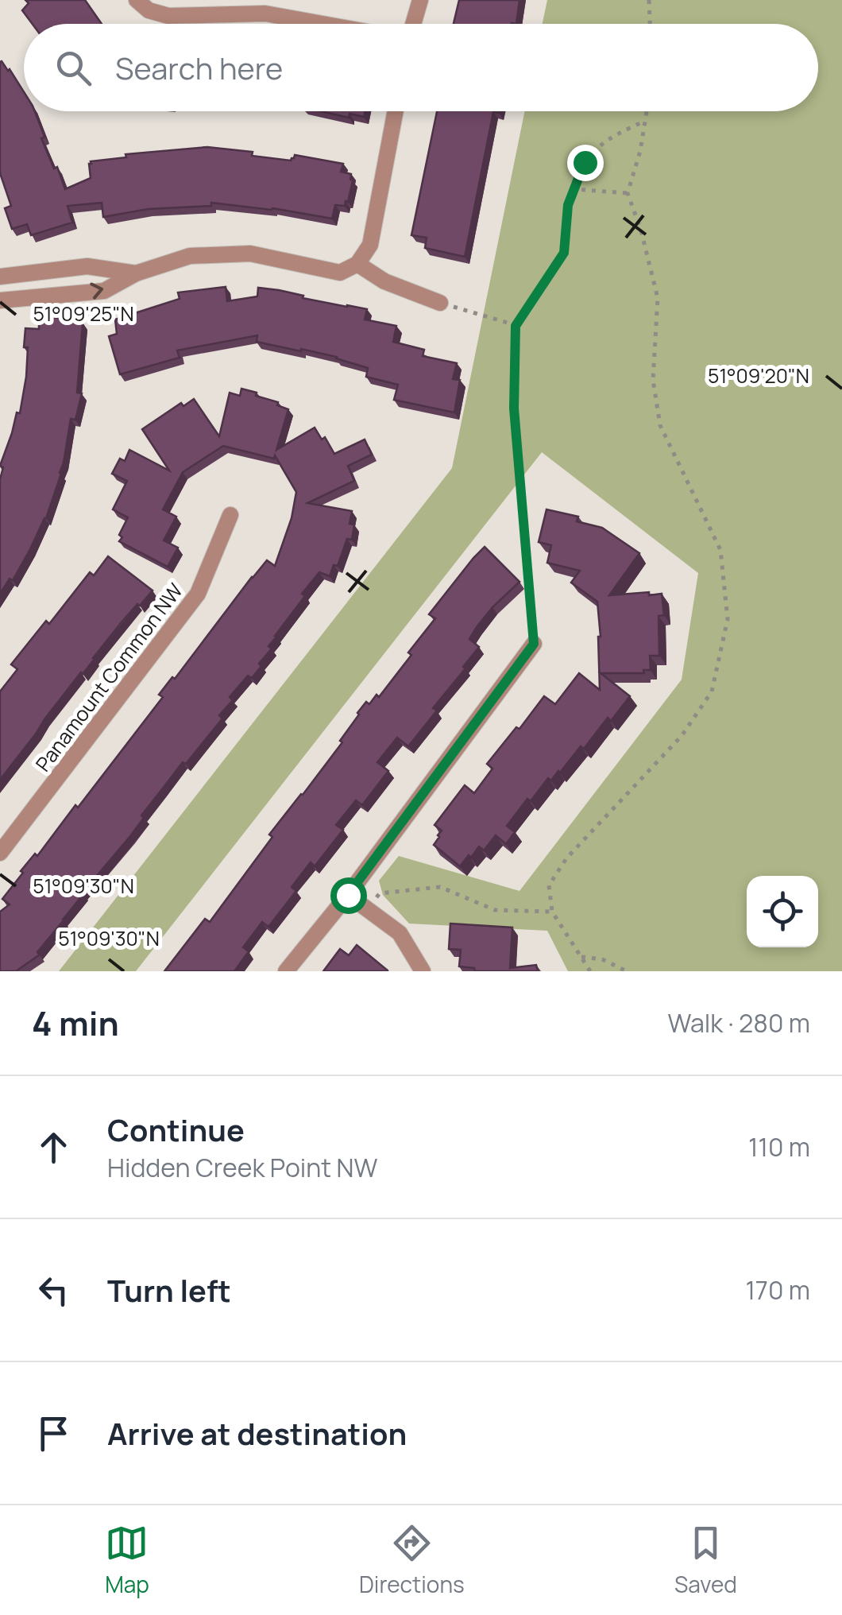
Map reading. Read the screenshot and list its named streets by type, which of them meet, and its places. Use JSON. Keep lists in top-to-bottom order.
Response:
{
  "streets": {
    "street": ["Panamount Common NW"]
  },
  "page": {
    "search": "Search here",
    "heading": ["4 min", "Walk · 280 m"],
    "list": [
      ["Continue", "Hidden Creek Point NW", "110 m"],
      ["Turn left", "170 m"],
      "Arrive at destination"
    ],
    "nav": ["Map", "Directions", "Saved"]
  },
  "coordinates": ["51°09'25\"N", "51°09'20\"N", "51°09'30\"N"]
}
